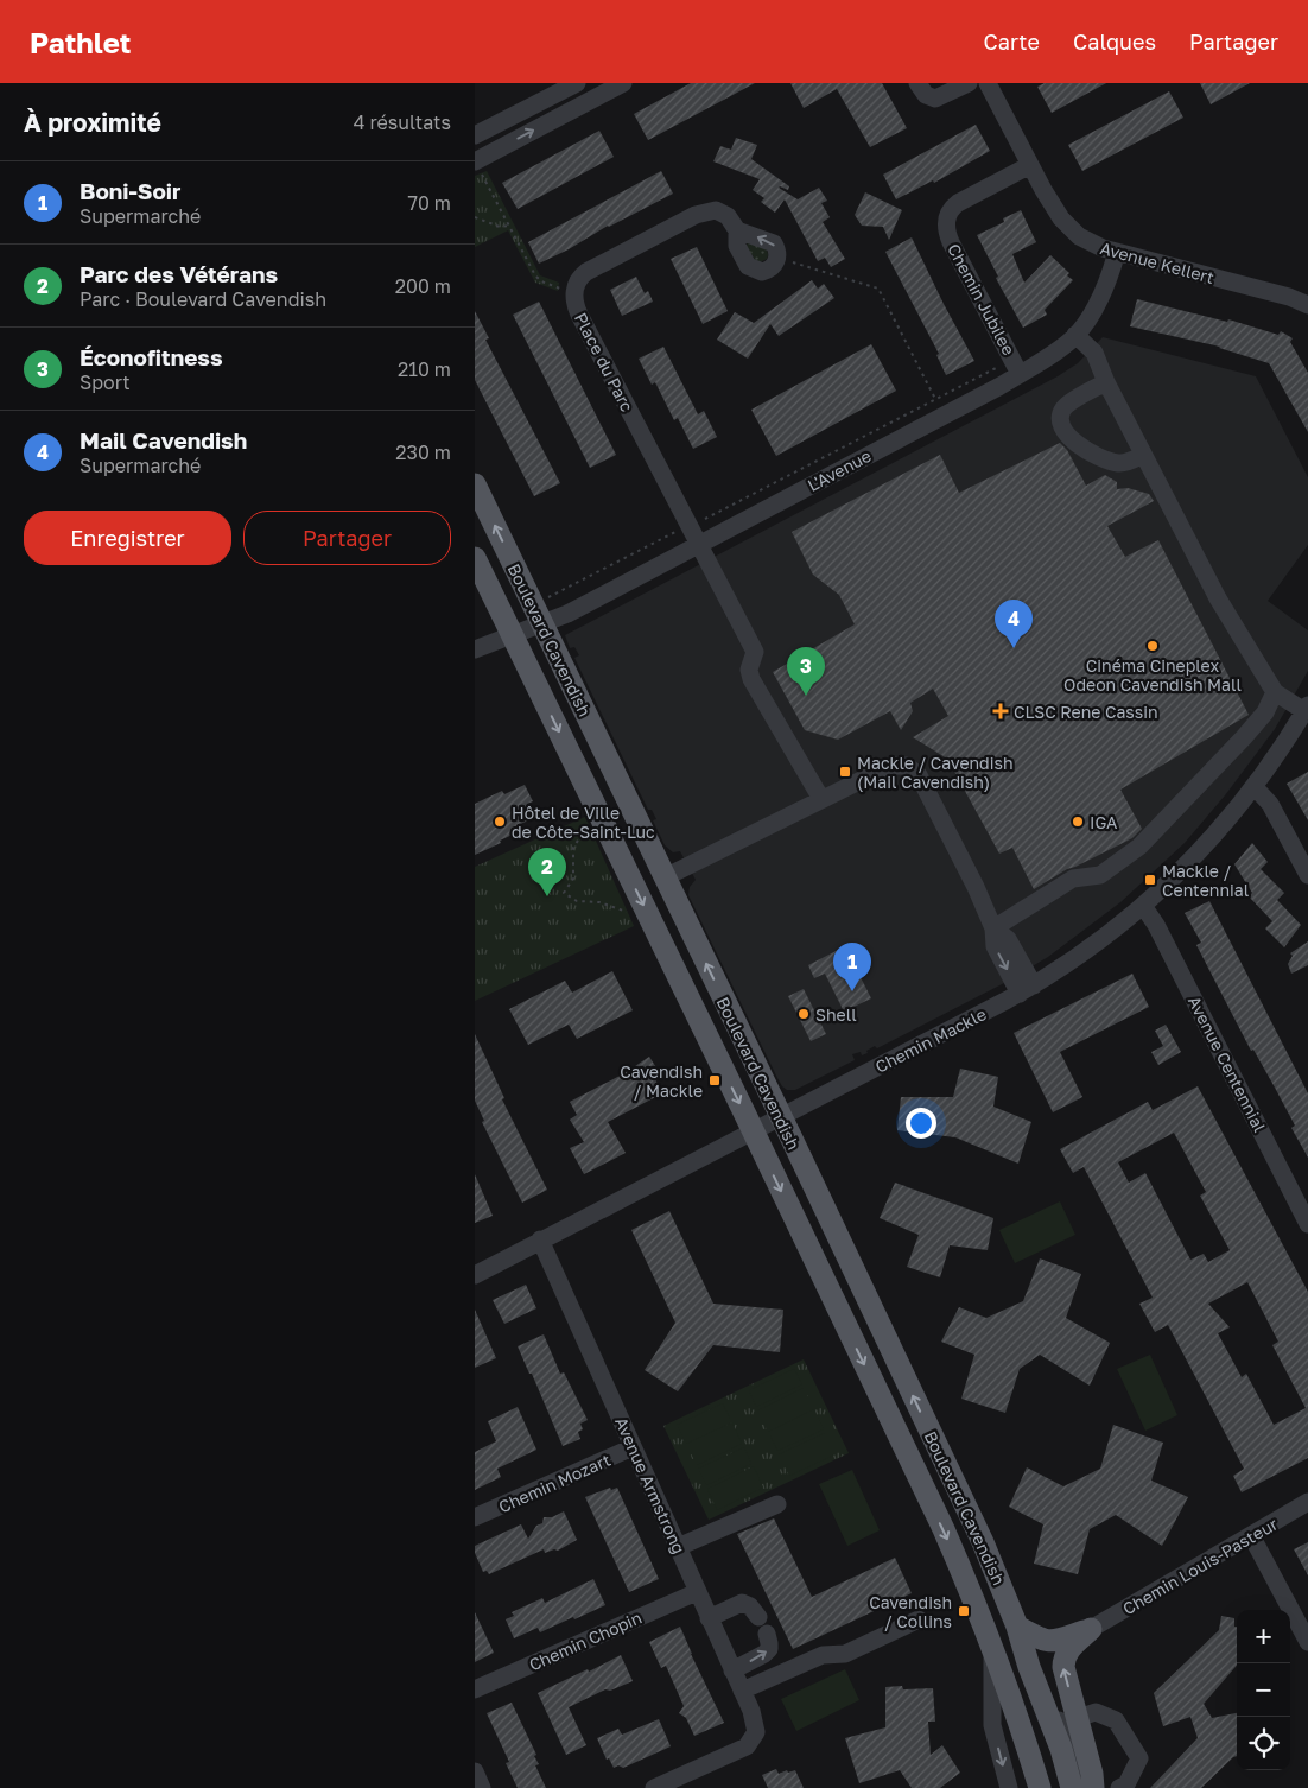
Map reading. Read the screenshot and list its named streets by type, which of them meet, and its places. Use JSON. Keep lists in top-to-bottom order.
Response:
{
  "streets": {
    "main road": ["Boulevard Cavendish"],
    "street": [
      "Avenue Kellert",
      "Chemin Jubilee",
      "Place du Parc",
      "L'Avenue",
      "Chemin Mackle",
      "Avenue Centennial",
      "Chemin Mozart",
      "Avenue Armstrong",
      "Chemin Louis-Pasteur",
      "Chemin Chopin"
    ]
  },
  "crossings": [
    ["Avenue Kellert", "Chemin Jubilee"],
    ["Avenue Kellert", "L'Avenue"],
    ["Chemin Jubilee", "L'Avenue"],
    ["Place du Parc", "L'Avenue"],
    ["L'Avenue", "Boulevard Cavendish"],
    ["Boulevard Cavendish", "Chemin Mackle"],
    ["Chemin Mackle", "Avenue Centennial"],
    ["Chemin Mackle", "Avenue Armstrong"],
    ["Chemin Mozart", "Avenue Armstrong"],
    ["Avenue Armstrong", "Chemin Chopin"]
  ],
  "places": {
    "other": [
      "Cinéma Cineplex Odeon Cavendish Mall",
      "Hôtel de Ville de Côte-Saint-Luc",
      "IGA",
      "Shell"
    ],
    "health": ["CLSC Rene Cassin"],
    "transit": [
      "Mackle / Cavendish (Mail Cavendish)",
      "Mackle / Centennial",
      "Cavendish / Mackle",
      "Cavendish / Collins"
    ]
  },
  "page": {
    "header": "Pathlet",
    "nav": ["Carte", "Calques", "Partager"],
    "heading": ["À proximité", "4 résultats"],
    "list": [
      {
        "mark": "1",
        "name": "Boni-Soir",
        "note": "Supermarché",
        "value": "70 m"
      },
      {
        "mark": "2",
        "name": "Parc des Vétérans",
        "note": "Parc · Boulevard Cavendish",
        "value": "200 m"
      },
      {
        "mark": "3",
        "name": "Éconofitness",
        "note": "Sport",
        "value": "210 m"
      },
      {
        "mark": "4",
        "name": "Mail Cavendish",
        "note": "Supermarché",
        "value": "230 m"
      }
    ],
    "buttons": ["Enregistrer", "Partager"],
    "pins": [
      "4",
      "3",
      "2",
      "1"
    ],
    "map_buttons": ["+", "−"]
  }
}
